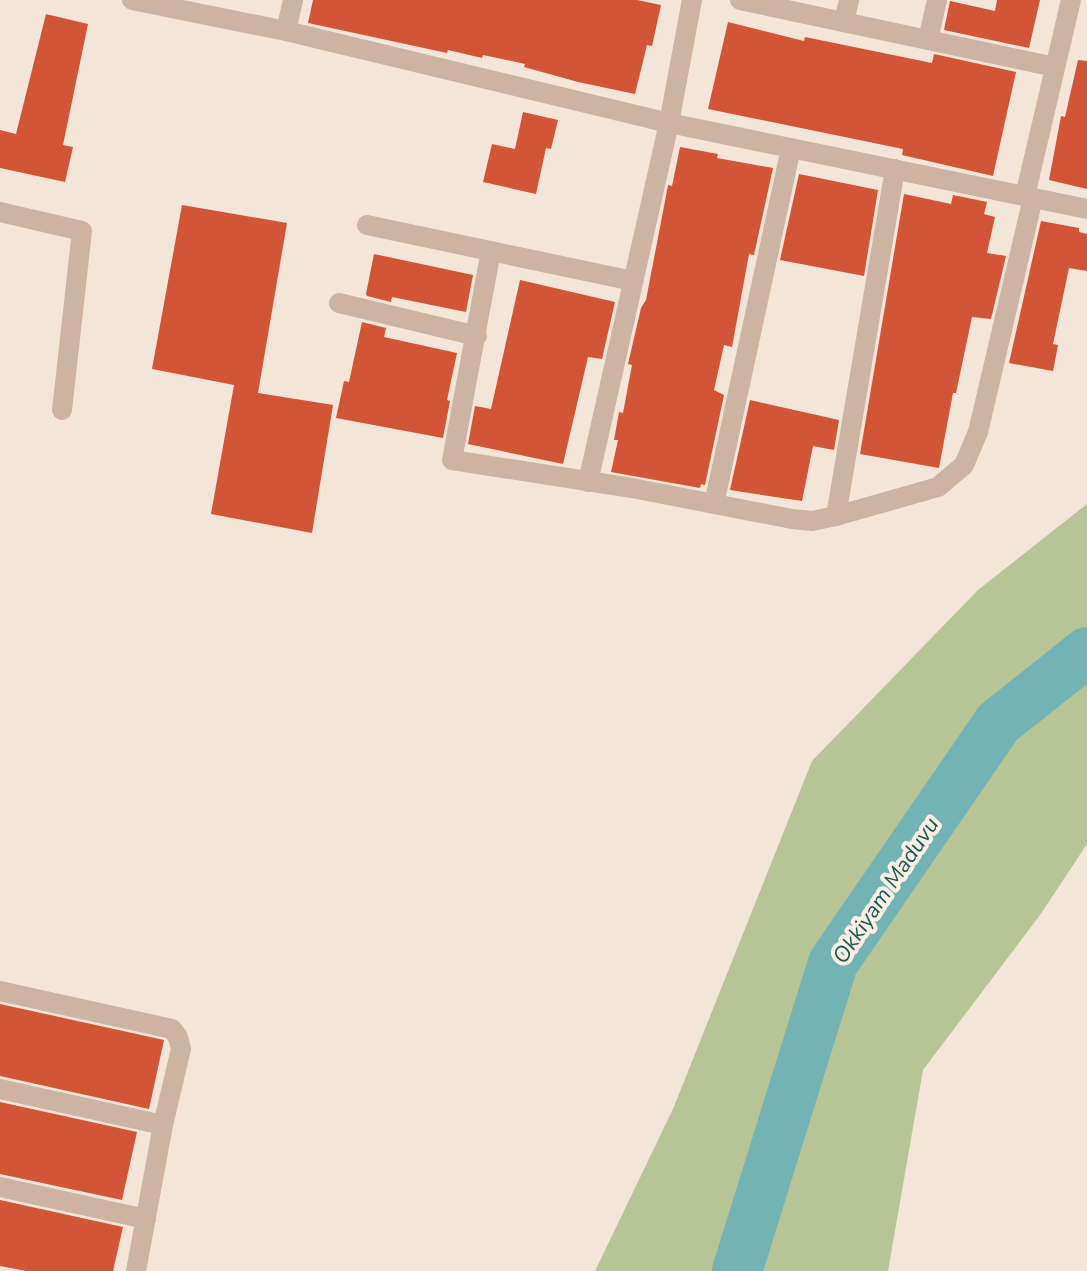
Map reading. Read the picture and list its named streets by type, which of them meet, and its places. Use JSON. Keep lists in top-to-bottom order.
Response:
{
  "water": ["Okkiyam Maduvu"]
}
